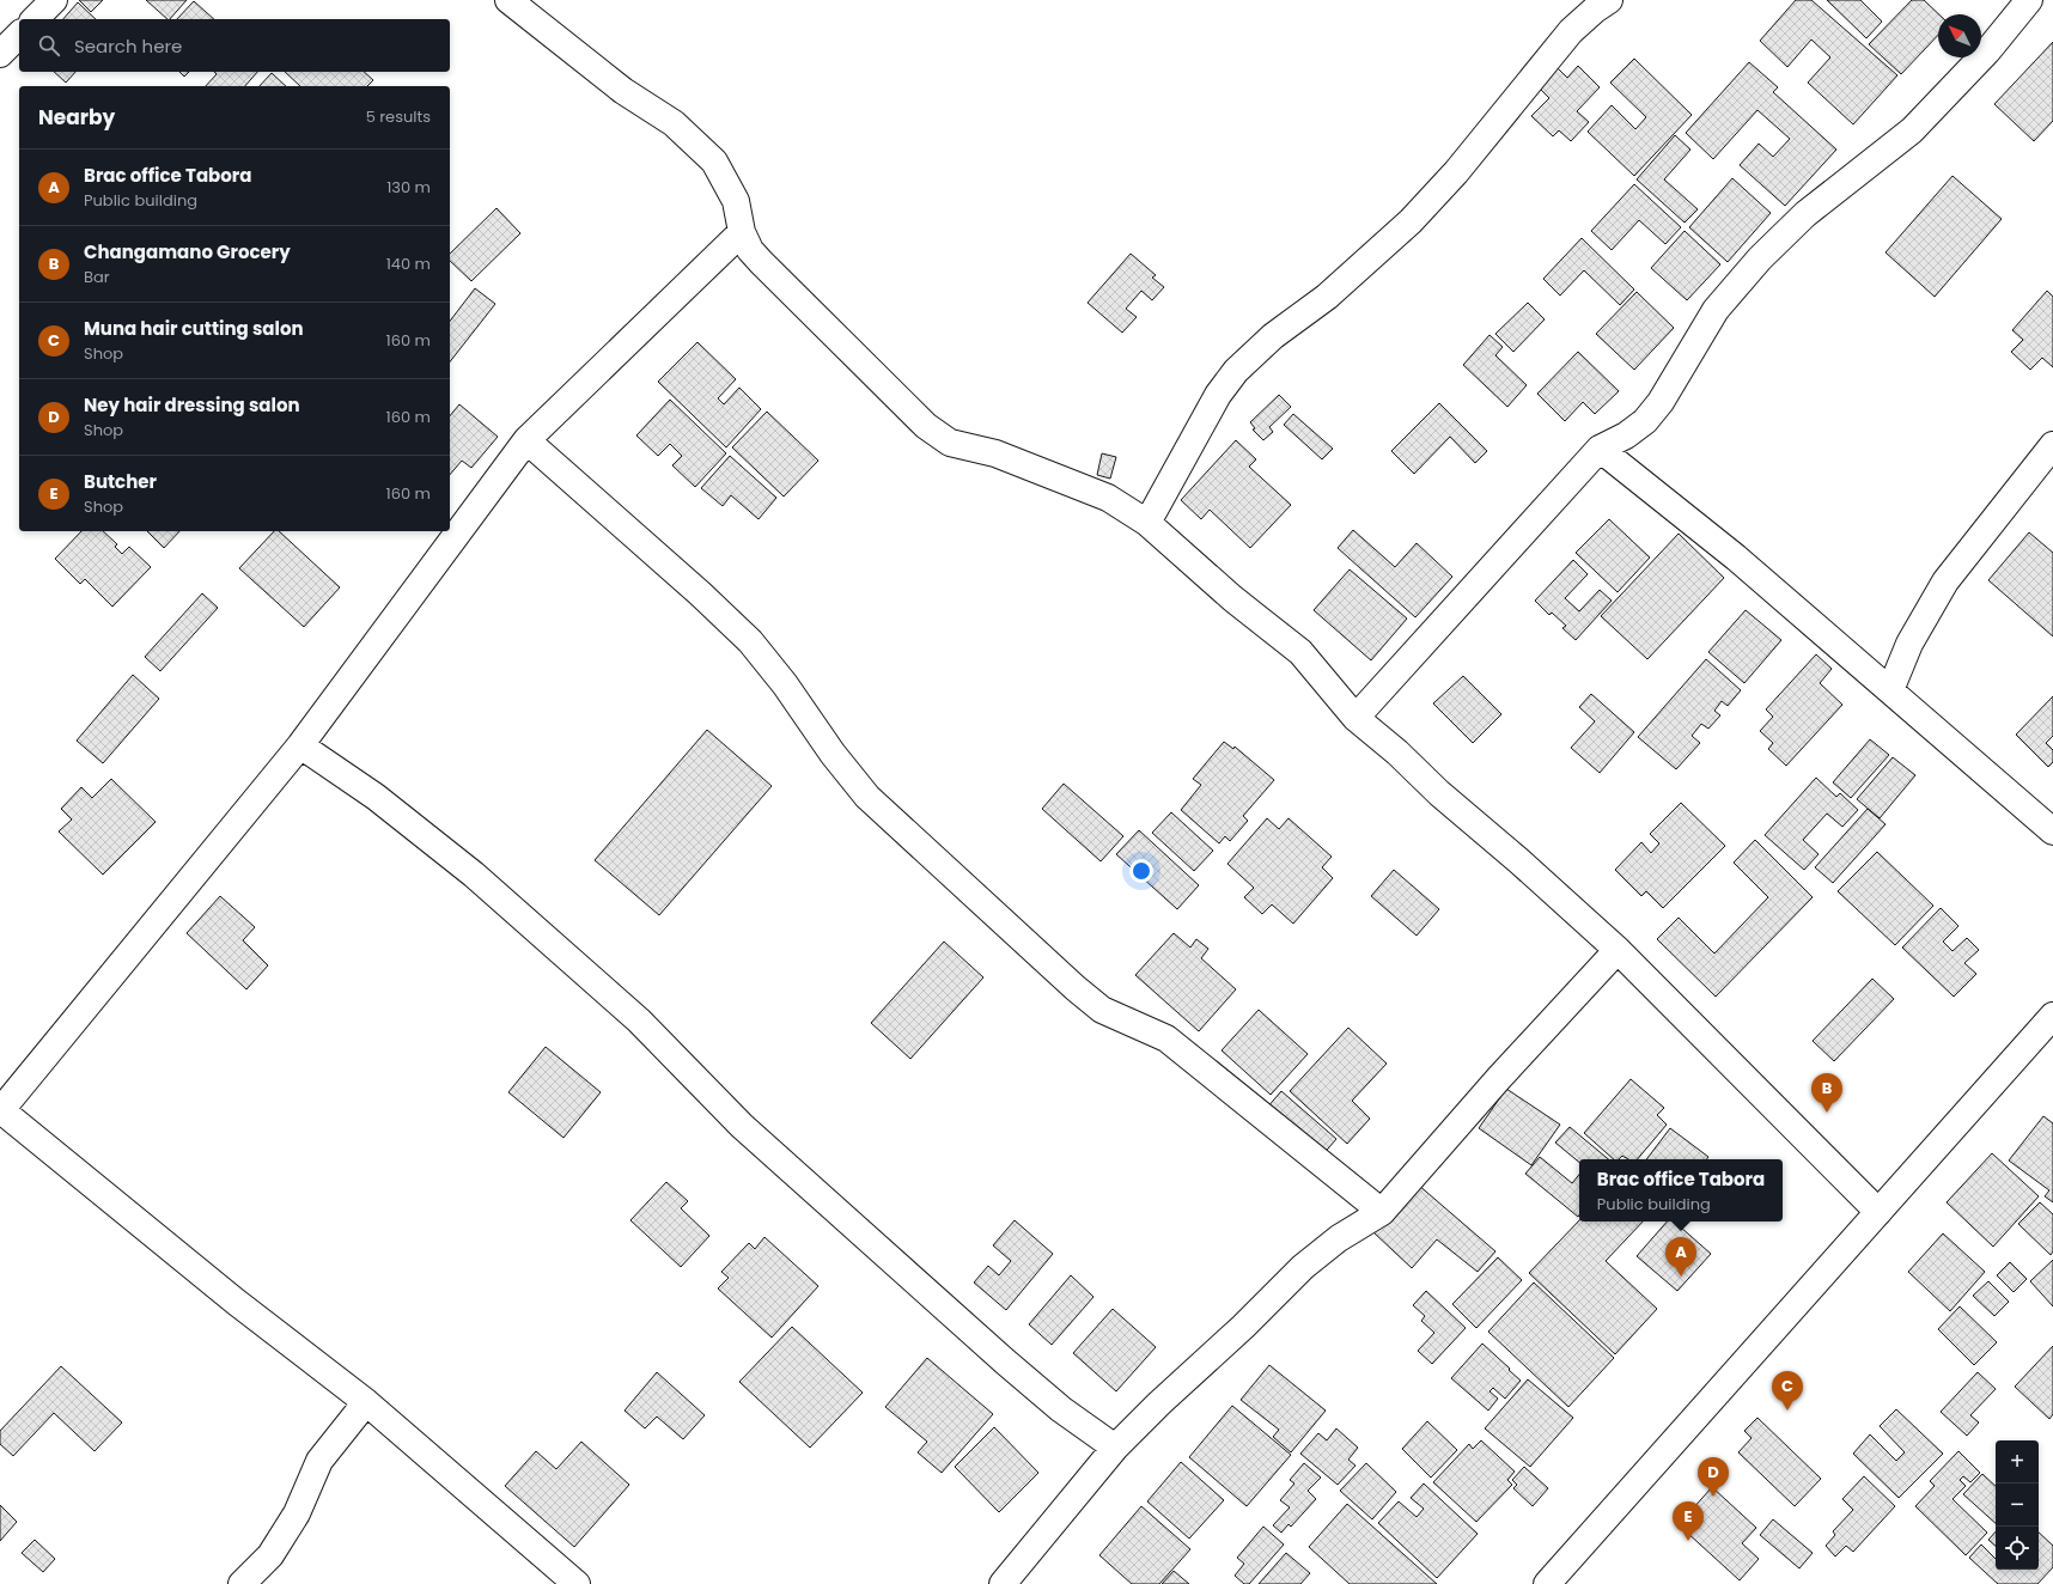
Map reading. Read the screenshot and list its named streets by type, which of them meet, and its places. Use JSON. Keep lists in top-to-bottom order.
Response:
{
  "north": "top left",
  "page": {
    "search": "Search here",
    "heading": ["Nearby", "5 results"],
    "list": [
      {
        "mark": "A",
        "name": "Brac office Tabora",
        "note": "Public building",
        "value": "130 m"
      },
      {
        "mark": "B",
        "name": "Changamano Grocery",
        "note": "Bar",
        "value": "140 m"
      },
      {
        "mark": "C",
        "name": "Muna hair cutting salon",
        "note": "Shop",
        "value": "160 m"
      },
      {
        "mark": "D",
        "name": "Ney hair dressing salon",
        "note": "Shop",
        "value": "160 m"
      },
      {
        "mark": "E",
        "name": "Butcher",
        "note": "Shop",
        "value": "160 m"
      }
    ],
    "pins": [
      "B",
      "A",
      "C",
      "D",
      "E"
    ],
    "popup": ["Brac office Tabora", "Public building"],
    "map_buttons": ["+", "−"]
  }
}
